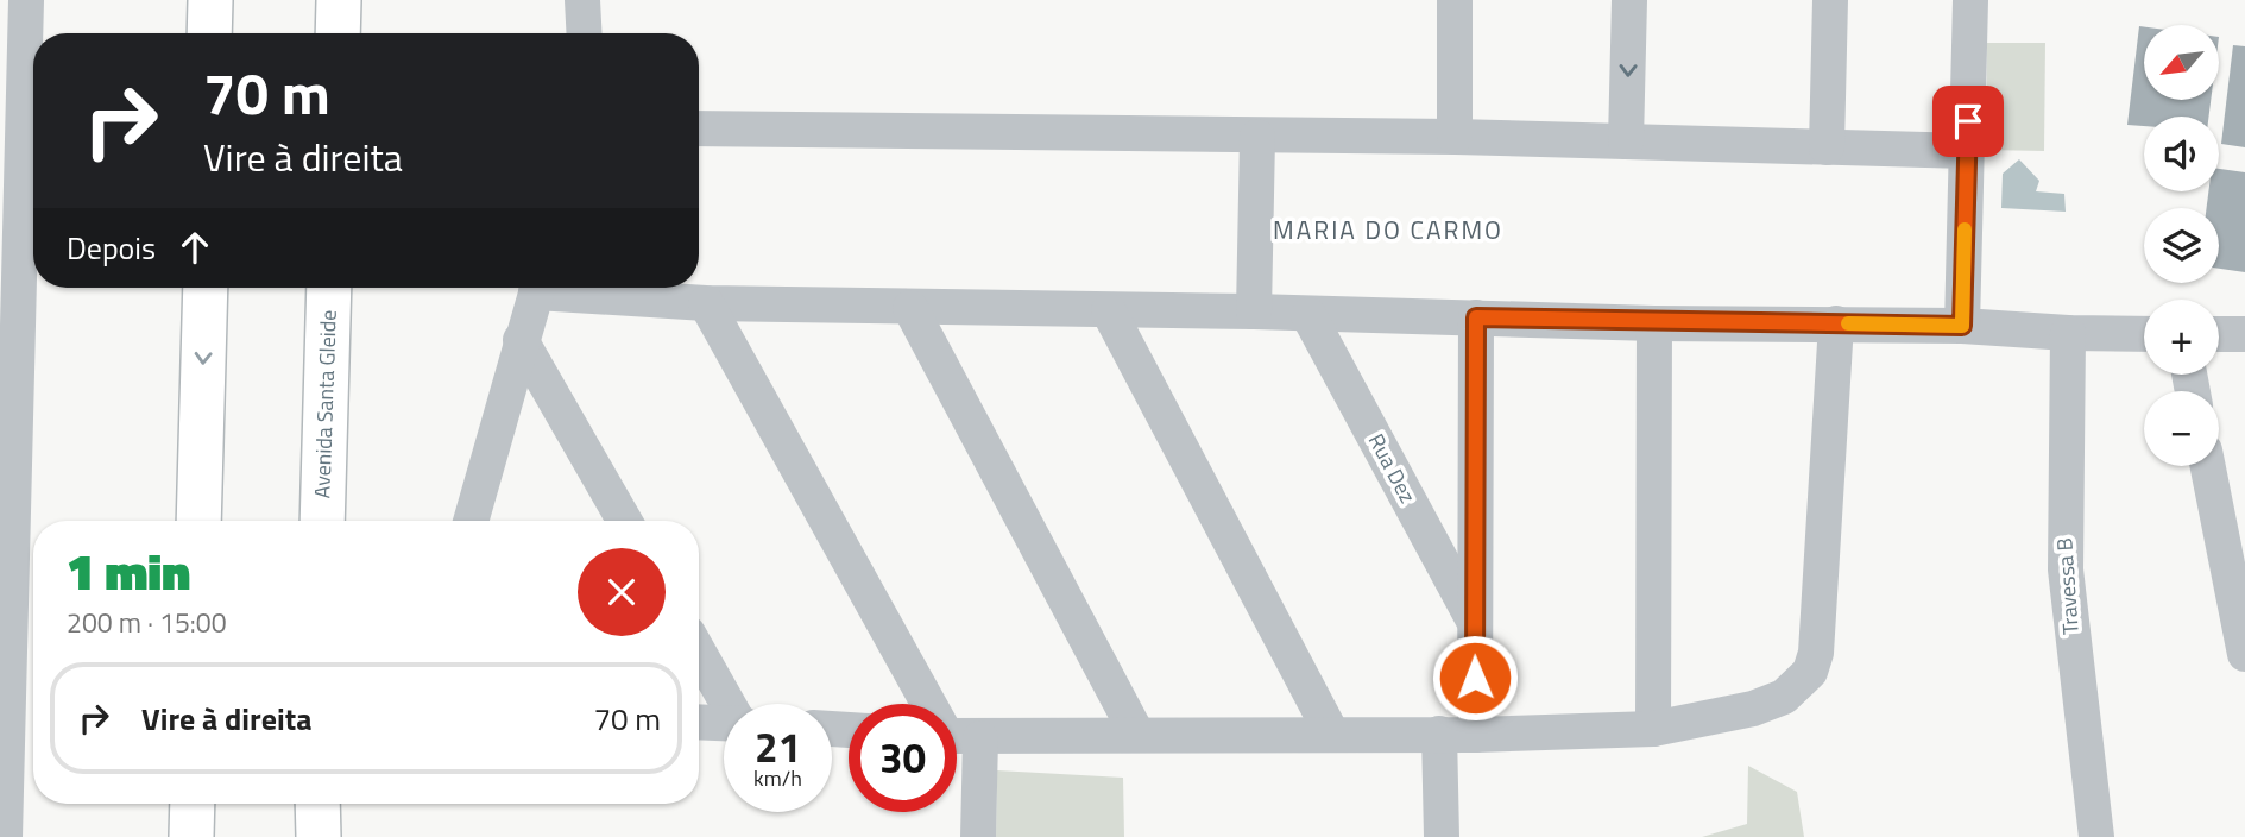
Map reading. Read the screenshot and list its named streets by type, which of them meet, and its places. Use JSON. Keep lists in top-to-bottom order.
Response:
{
  "streets": {
    "main road": ["Avenida Santa Gleide"],
    "street": ["Rua Dez", "Travessa B"]
  },
  "districts": ["MARIA DO CARMO"],
  "north": "bottom left",
  "page": {
    "map_buttons": ["+", "−"],
    "turn": ["70 m", "Vire à direita"],
    "then": "Depois",
    "heading": ["1 min", "200 m · 15:00"],
    "list": [
      {
        "name": "Vire à direita",
        "value": "70 m"
      }
    ],
    "speed": "21 km/h",
    "limit": "30"
  }
}
